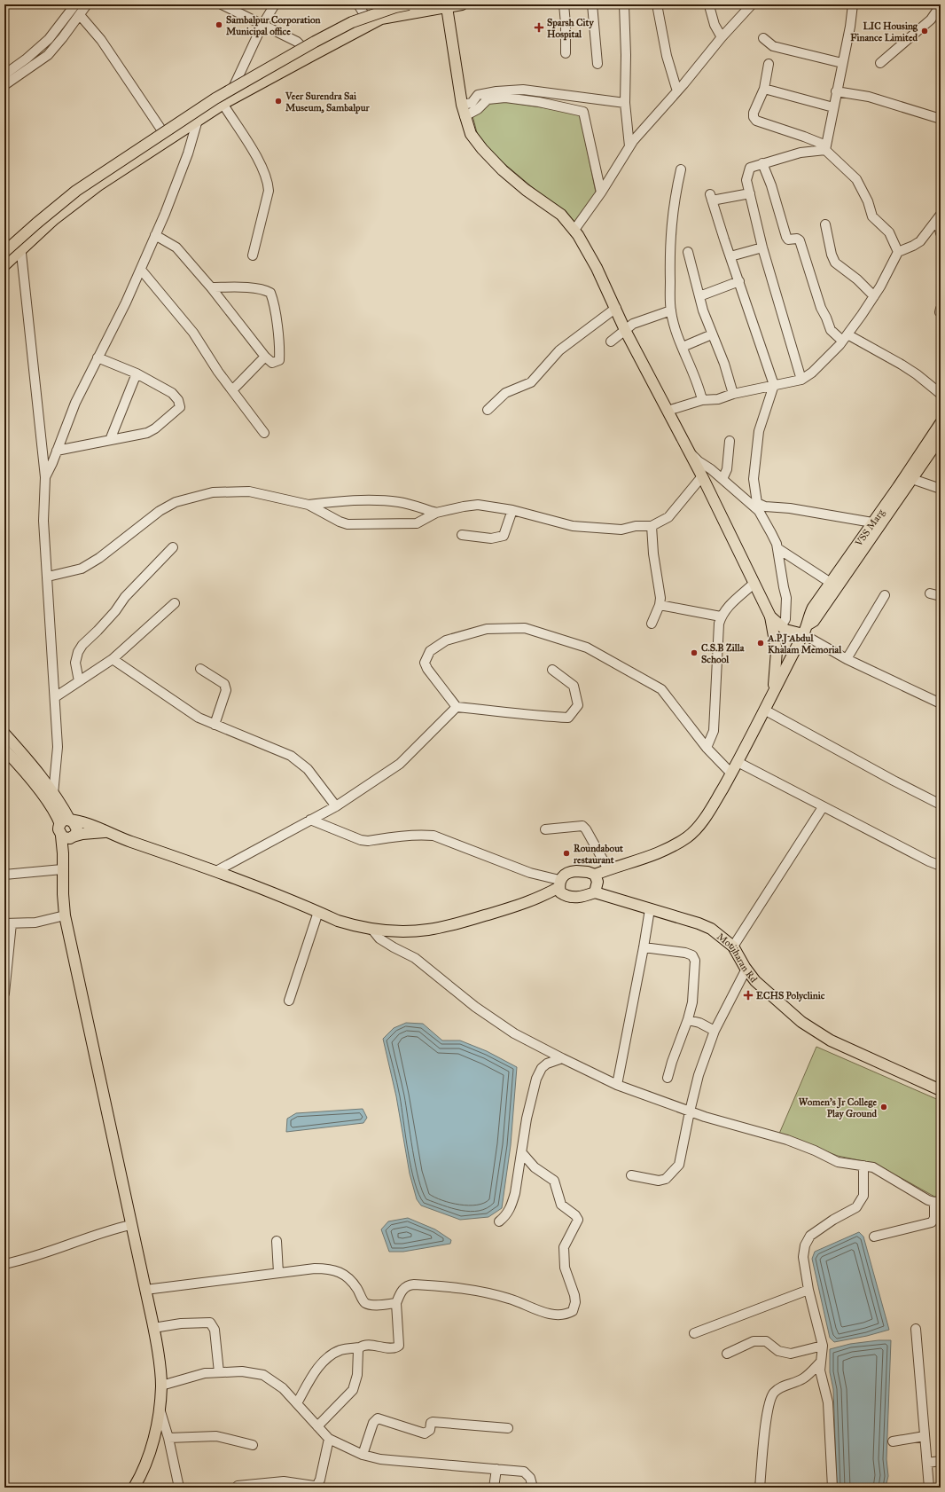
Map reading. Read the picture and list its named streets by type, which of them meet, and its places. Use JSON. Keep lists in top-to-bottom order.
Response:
{
  "streets": {
    "main road": ["VSS Marg", "Motijharan Rd"]
  },
  "places": {
    "other": [
      "Sambalpur Corporation Municipal office",
      "LIC Housing Finance Limited",
      "Veer Surendra Sai Museum, Sambalpur",
      "A.P.J Abdul Khalam Memorial",
      "C.S.B Zilla School",
      "Roundabout restaurant",
      "Women's Jr College Play Ground"
    ],
    "health": ["Sparsh City Hospital", "ECHS Polyclinic"]
  }
}
